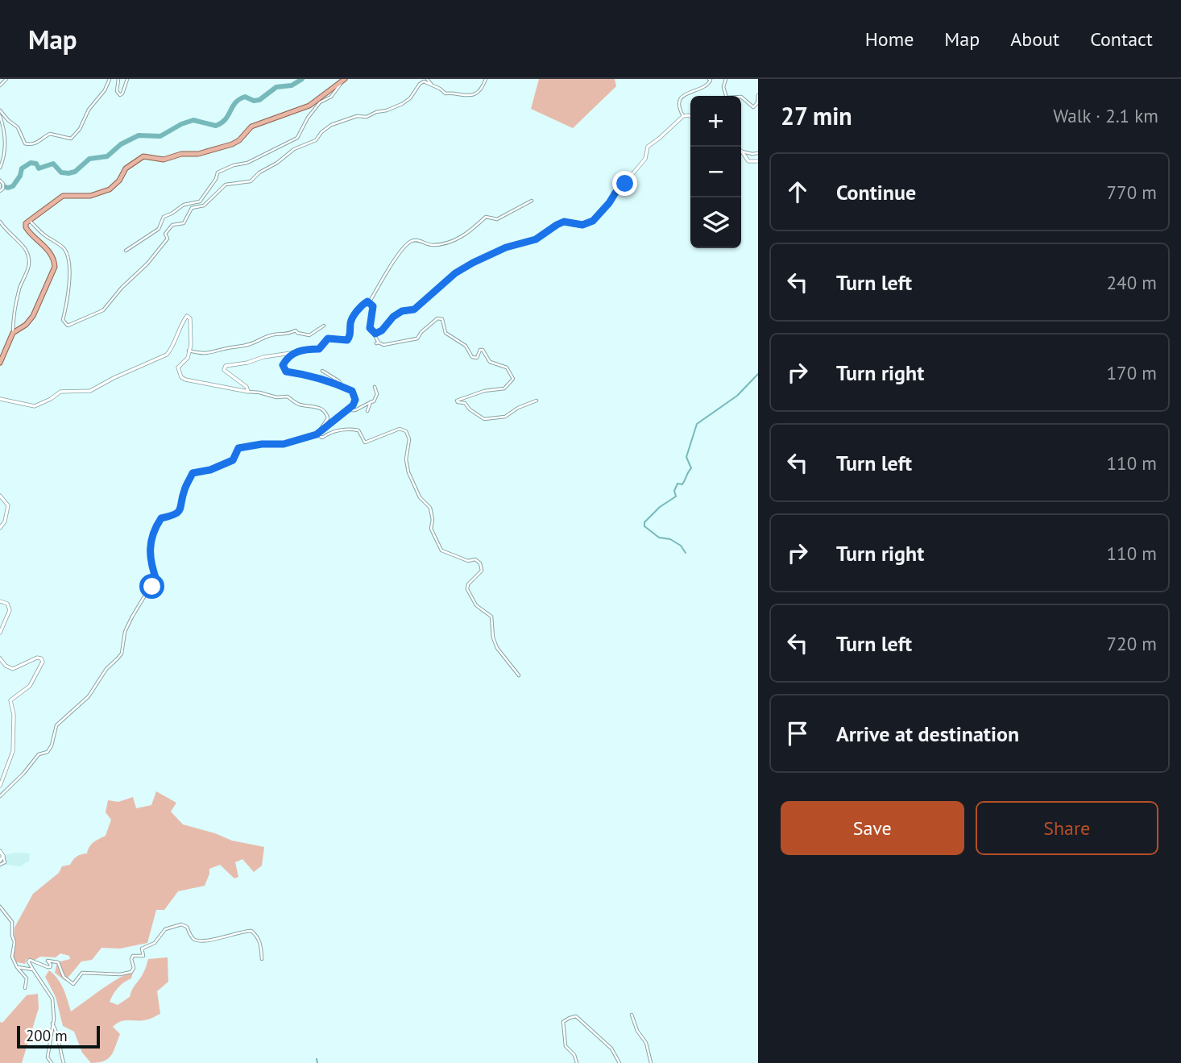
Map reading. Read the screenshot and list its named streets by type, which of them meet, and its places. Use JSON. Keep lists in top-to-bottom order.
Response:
{
  "scale_bar": "200 m",
  "page": {
    "header": "Map",
    "nav": [
      "Home",
      "Map",
      "About",
      "Contact"
    ],
    "heading": ["27 min", "Walk · 2.1 km"],
    "map_buttons": ["+", "−"],
    "list": [
      ["Continue", "770 m"],
      ["Turn left", "240 m"],
      ["Turn right", "170 m"],
      ["Turn left", "110 m"],
      ["Turn right", "110 m"],
      ["Turn left", "720 m"],
      "Arrive at destination"
    ],
    "buttons": ["Save", "Share"],
    "scale": "200 m"
  }
}
